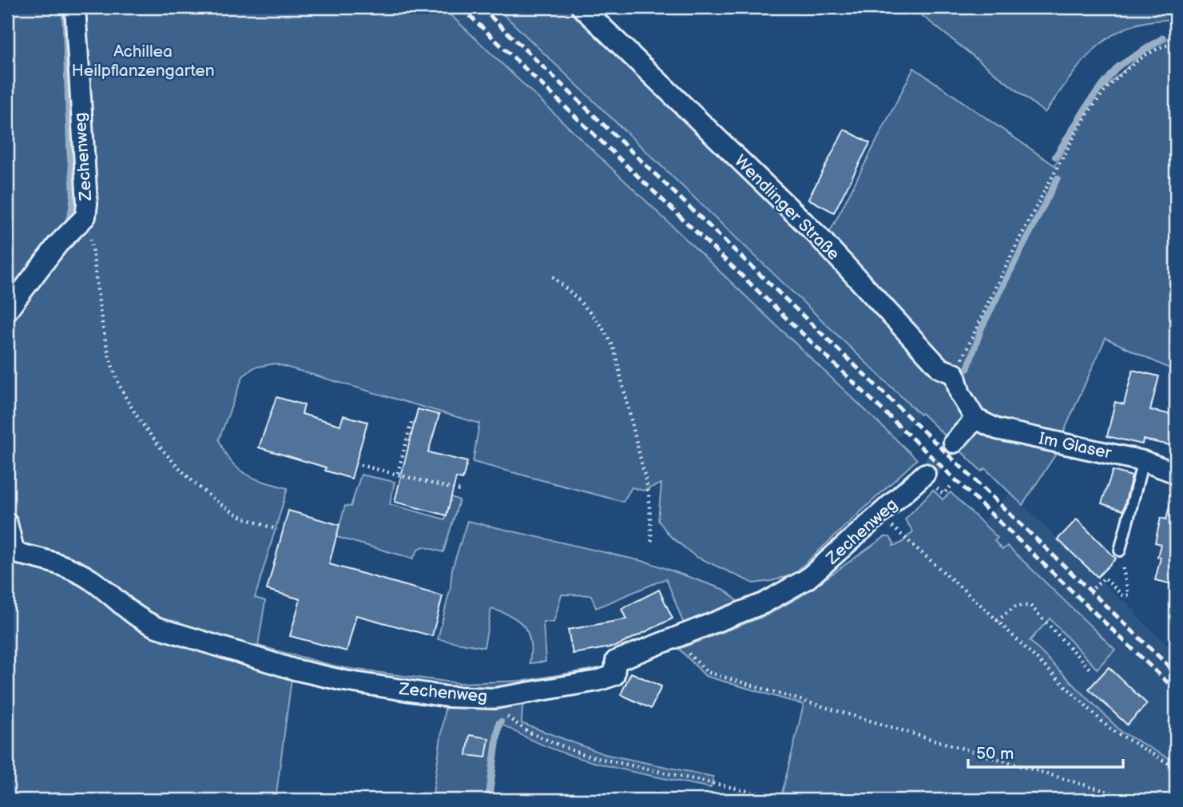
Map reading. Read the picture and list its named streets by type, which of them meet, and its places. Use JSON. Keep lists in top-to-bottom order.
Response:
{
  "streets": {
    "street": ["Zechenweg", "Wendlinger Straße", "Im Glaser"]
  },
  "parks": ["Achillea Heilpflanzengarten"],
  "scale_bar": "50 m"
}
